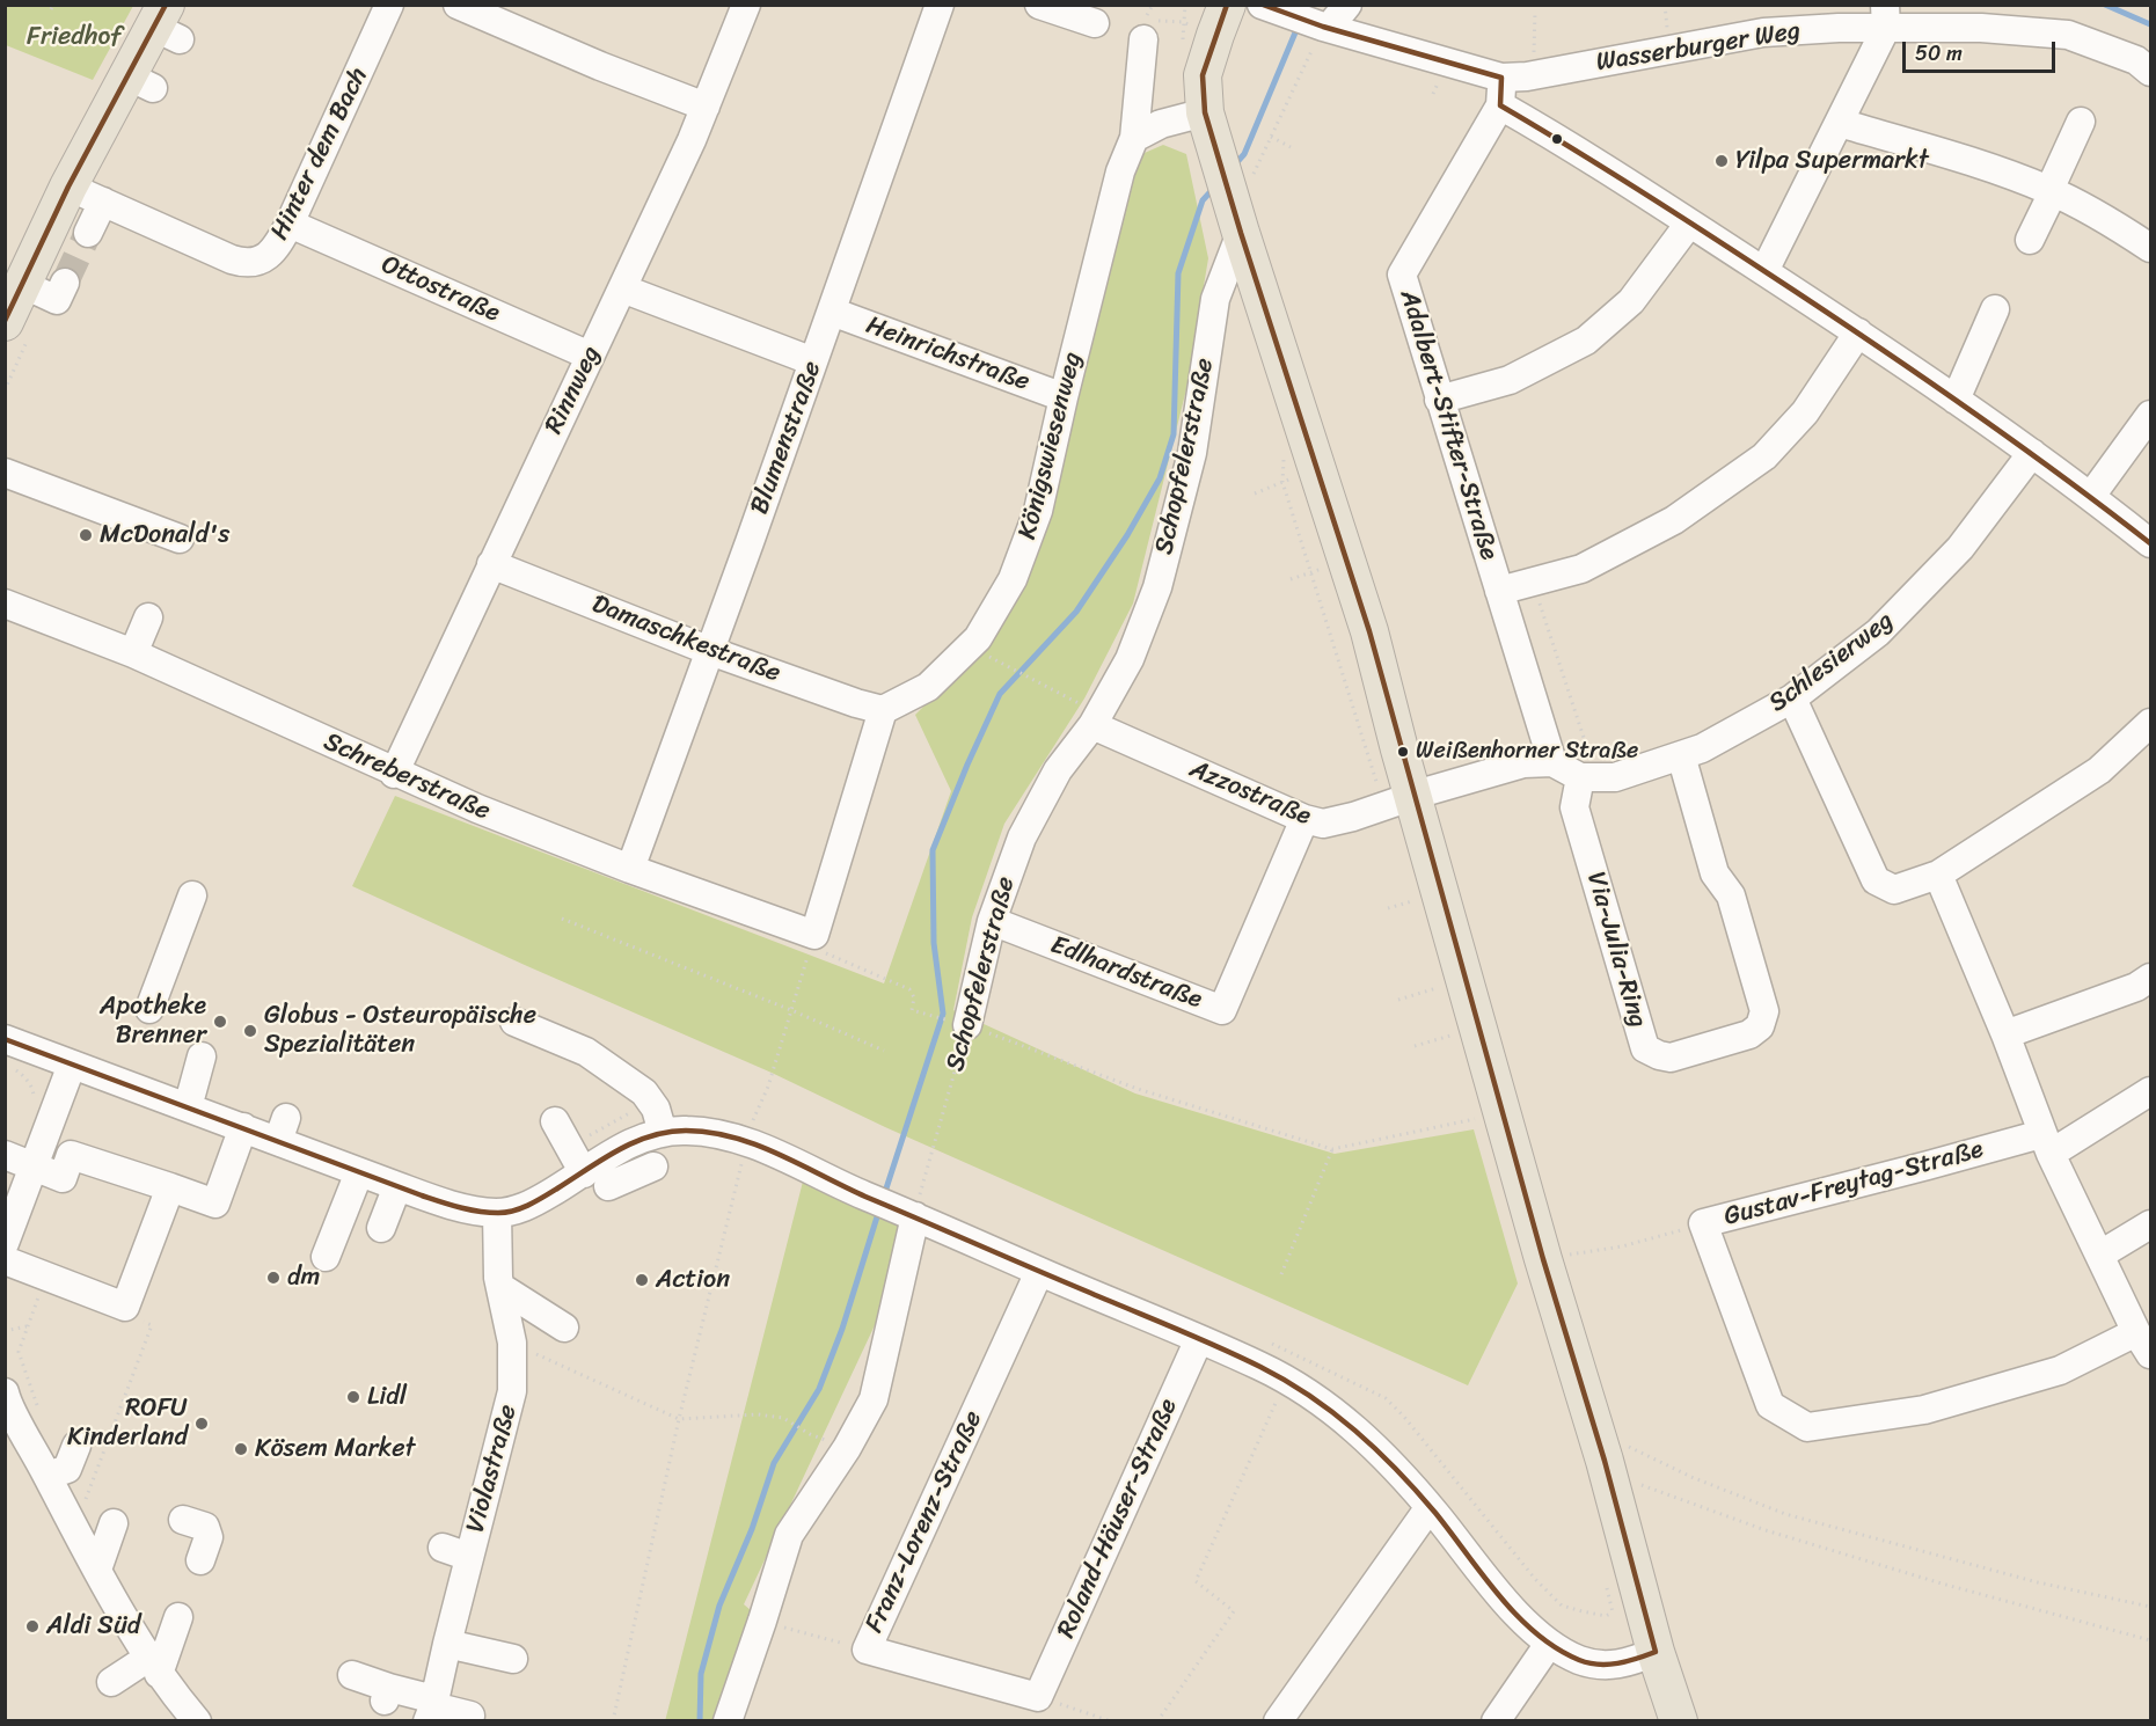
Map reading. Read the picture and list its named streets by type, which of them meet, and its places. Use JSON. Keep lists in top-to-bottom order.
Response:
{
  "streets": {
    "street": [
      "Wasserburger Weg",
      "Hinter dem Bach",
      "Ottostraße",
      "Heinrichstraße",
      "Rinnweg",
      "Adalbert-Stifter-Straße",
      "Blumenstraße",
      "Königswiesenweg",
      "Schopfelerstraße",
      "Damaschkestraße",
      "Schlesierweg",
      "Schreberstraße",
      "Azzostraße",
      "Via-Julia-Ring",
      "Edlhardstraße",
      "Gustav-Freytag-Straße",
      "Violastraße",
      "Roland-Häuser-Straße",
      "Franz-Lorenz-Straße"
    ]
  },
  "crossings": [
    ["Wasserburger Weg", "Adalbert-Stifter-Straße"],
    ["Hinter dem Bach", "Ottostraße"],
    ["Ottostraße", "Rinnweg"],
    ["Heinrichstraße", "Blumenstraße"],
    ["Heinrichstraße", "Königswiesenweg"],
    ["Rinnweg", "Damaschkestraße"],
    ["Rinnweg", "Schreberstraße"],
    ["Blumenstraße", "Damaschkestraße"],
    ["Blumenstraße", "Schreberstraße"],
    ["Königswiesenweg", "Damaschkestraße"],
    ["Schopfelerstraße", "Azzostraße"],
    ["Schopfelerstraße", "Edlhardstraße"],
    ["Schlesierweg", "Via-Julia-Ring"],
    ["Azzostraße", "Edlhardstraße"],
    ["Roland-Häuser-Straße", "Franz-Lorenz-Straße"]
  ],
  "parks": ["Friedhof"],
  "places": [
    "Yilpa Supermarkt",
    "McDonald's",
    "Weißenhorner Straße",
    "Apotheke Brenner",
    "Globus - Osteuropäische Spezialitäten",
    "dm",
    "Action",
    "Lidl",
    "ROFU Kinderland",
    "Kösem Market",
    "Aldi Süd"
  ],
  "scale_bar": "50 m"
}
